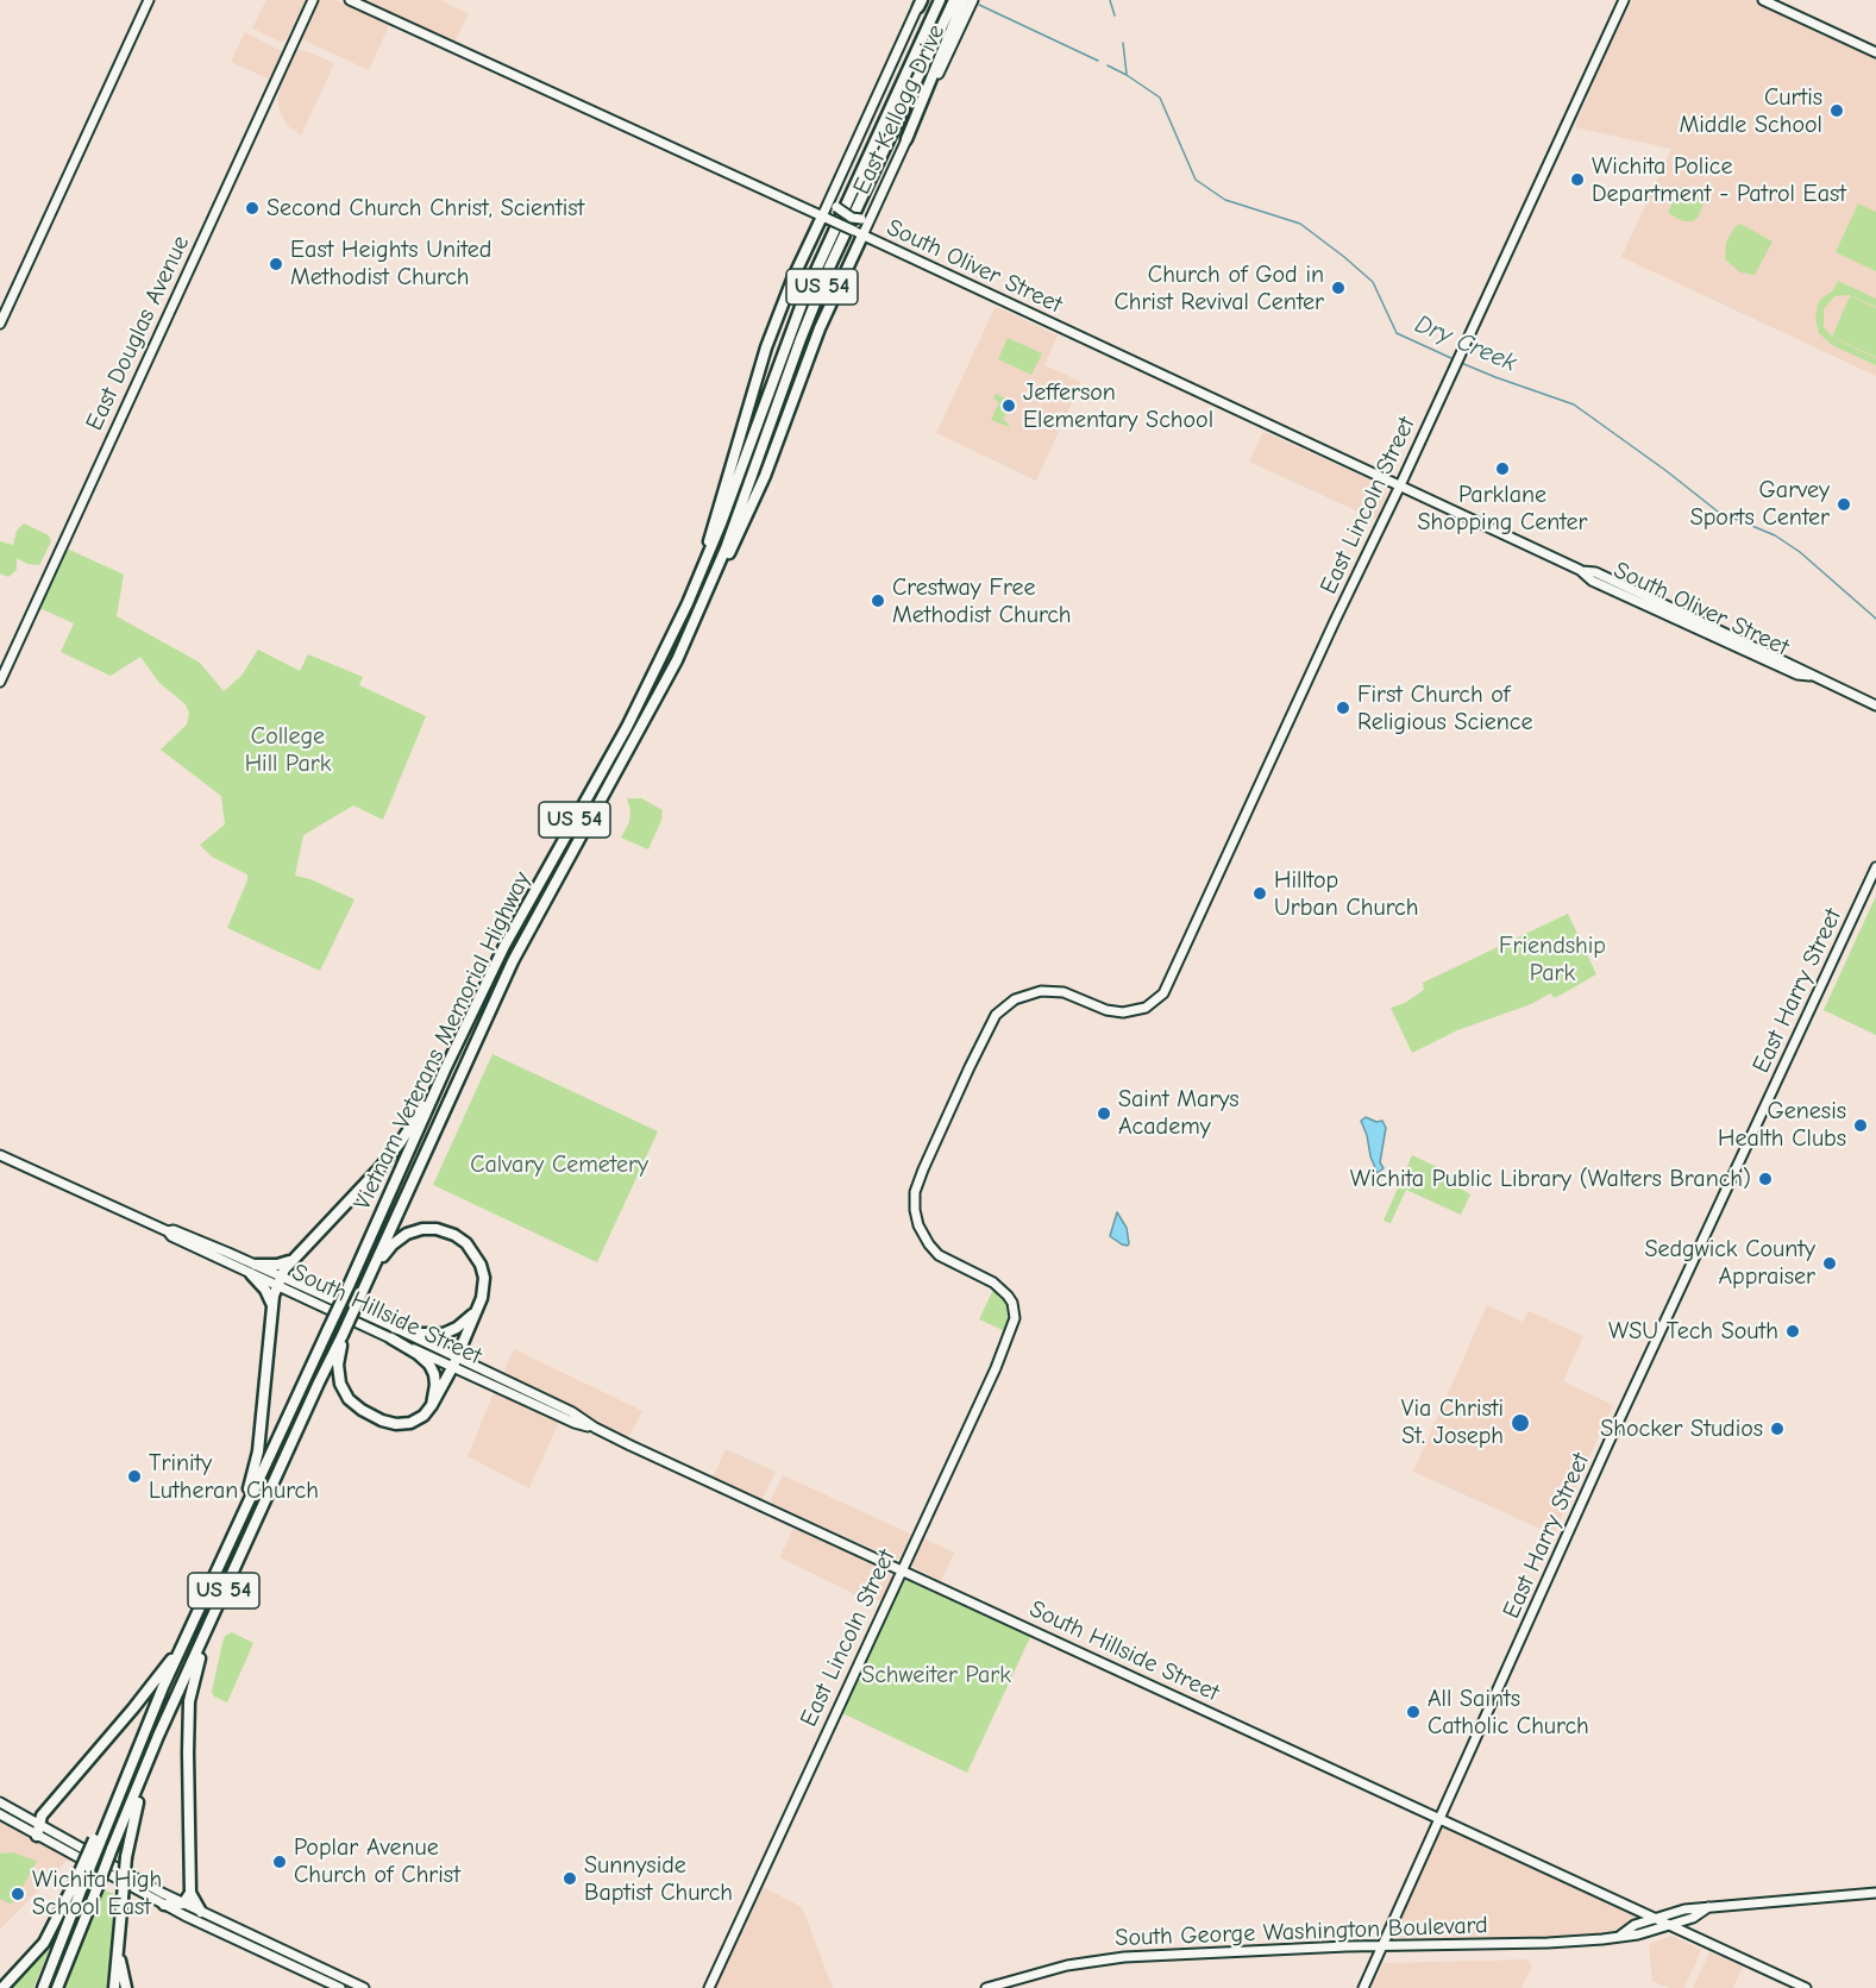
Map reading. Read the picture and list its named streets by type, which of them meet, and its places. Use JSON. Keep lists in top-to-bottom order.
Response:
{
  "streets": {
    "highway": ["US 54", "Vietnam Veterans Memorial Highway"],
    "main road": [
      "East Kellogg Drive",
      "South Oliver Street",
      "East Douglas Avenue",
      "East Lincoln Street",
      "East Harry Street",
      "South Hillside Street",
      "South George Washington Boulevard"
    ]
  },
  "crossings": [
    ["East Kellogg Drive", "South Oliver Street"],
    ["South Oliver Street", "East Lincoln Street"],
    ["East Lincoln Street", "South Hillside Street"],
    ["East Harry Street", "South Hillside Street"],
    ["East Harry Street", "South George Washington Boulevard"],
    ["South Hillside Street", "South George Washington Boulevard"]
  ],
  "water": ["Dry Creek"],
  "parks": [
    "College Hill Park",
    "Friendship Park",
    "Calvary Cemetery",
    "Schweiter Park"
  ],
  "places": [
    "Curtis Middle School",
    "Wichita Police Department - Patrol East",
    "Second Church Christ, Scientist",
    "East Heights United Methodist Church",
    "Church of God in Christ Revival Center",
    "Jefferson Elementary School",
    "Parklane Shopping Center",
    "Garvey Sports Center",
    "Crestway Free Methodist Church",
    "First Church of Religious Science",
    "Hilltop Urban Church",
    "Saint Marys Academy",
    "Genesis Health Clubs",
    "Wichita Public Library (Walters Branch)",
    "Sedgwick County Appraiser",
    "WSU Tech South",
    "Via Christi St. Joseph",
    "Shocker Studios",
    "Trinity Lutheran Church",
    "All Saints Catholic Church",
    "Poplar Avenue Church of Christ",
    "Sunnyside Baptist Church",
    "Wichita High School East"
  ]
}
